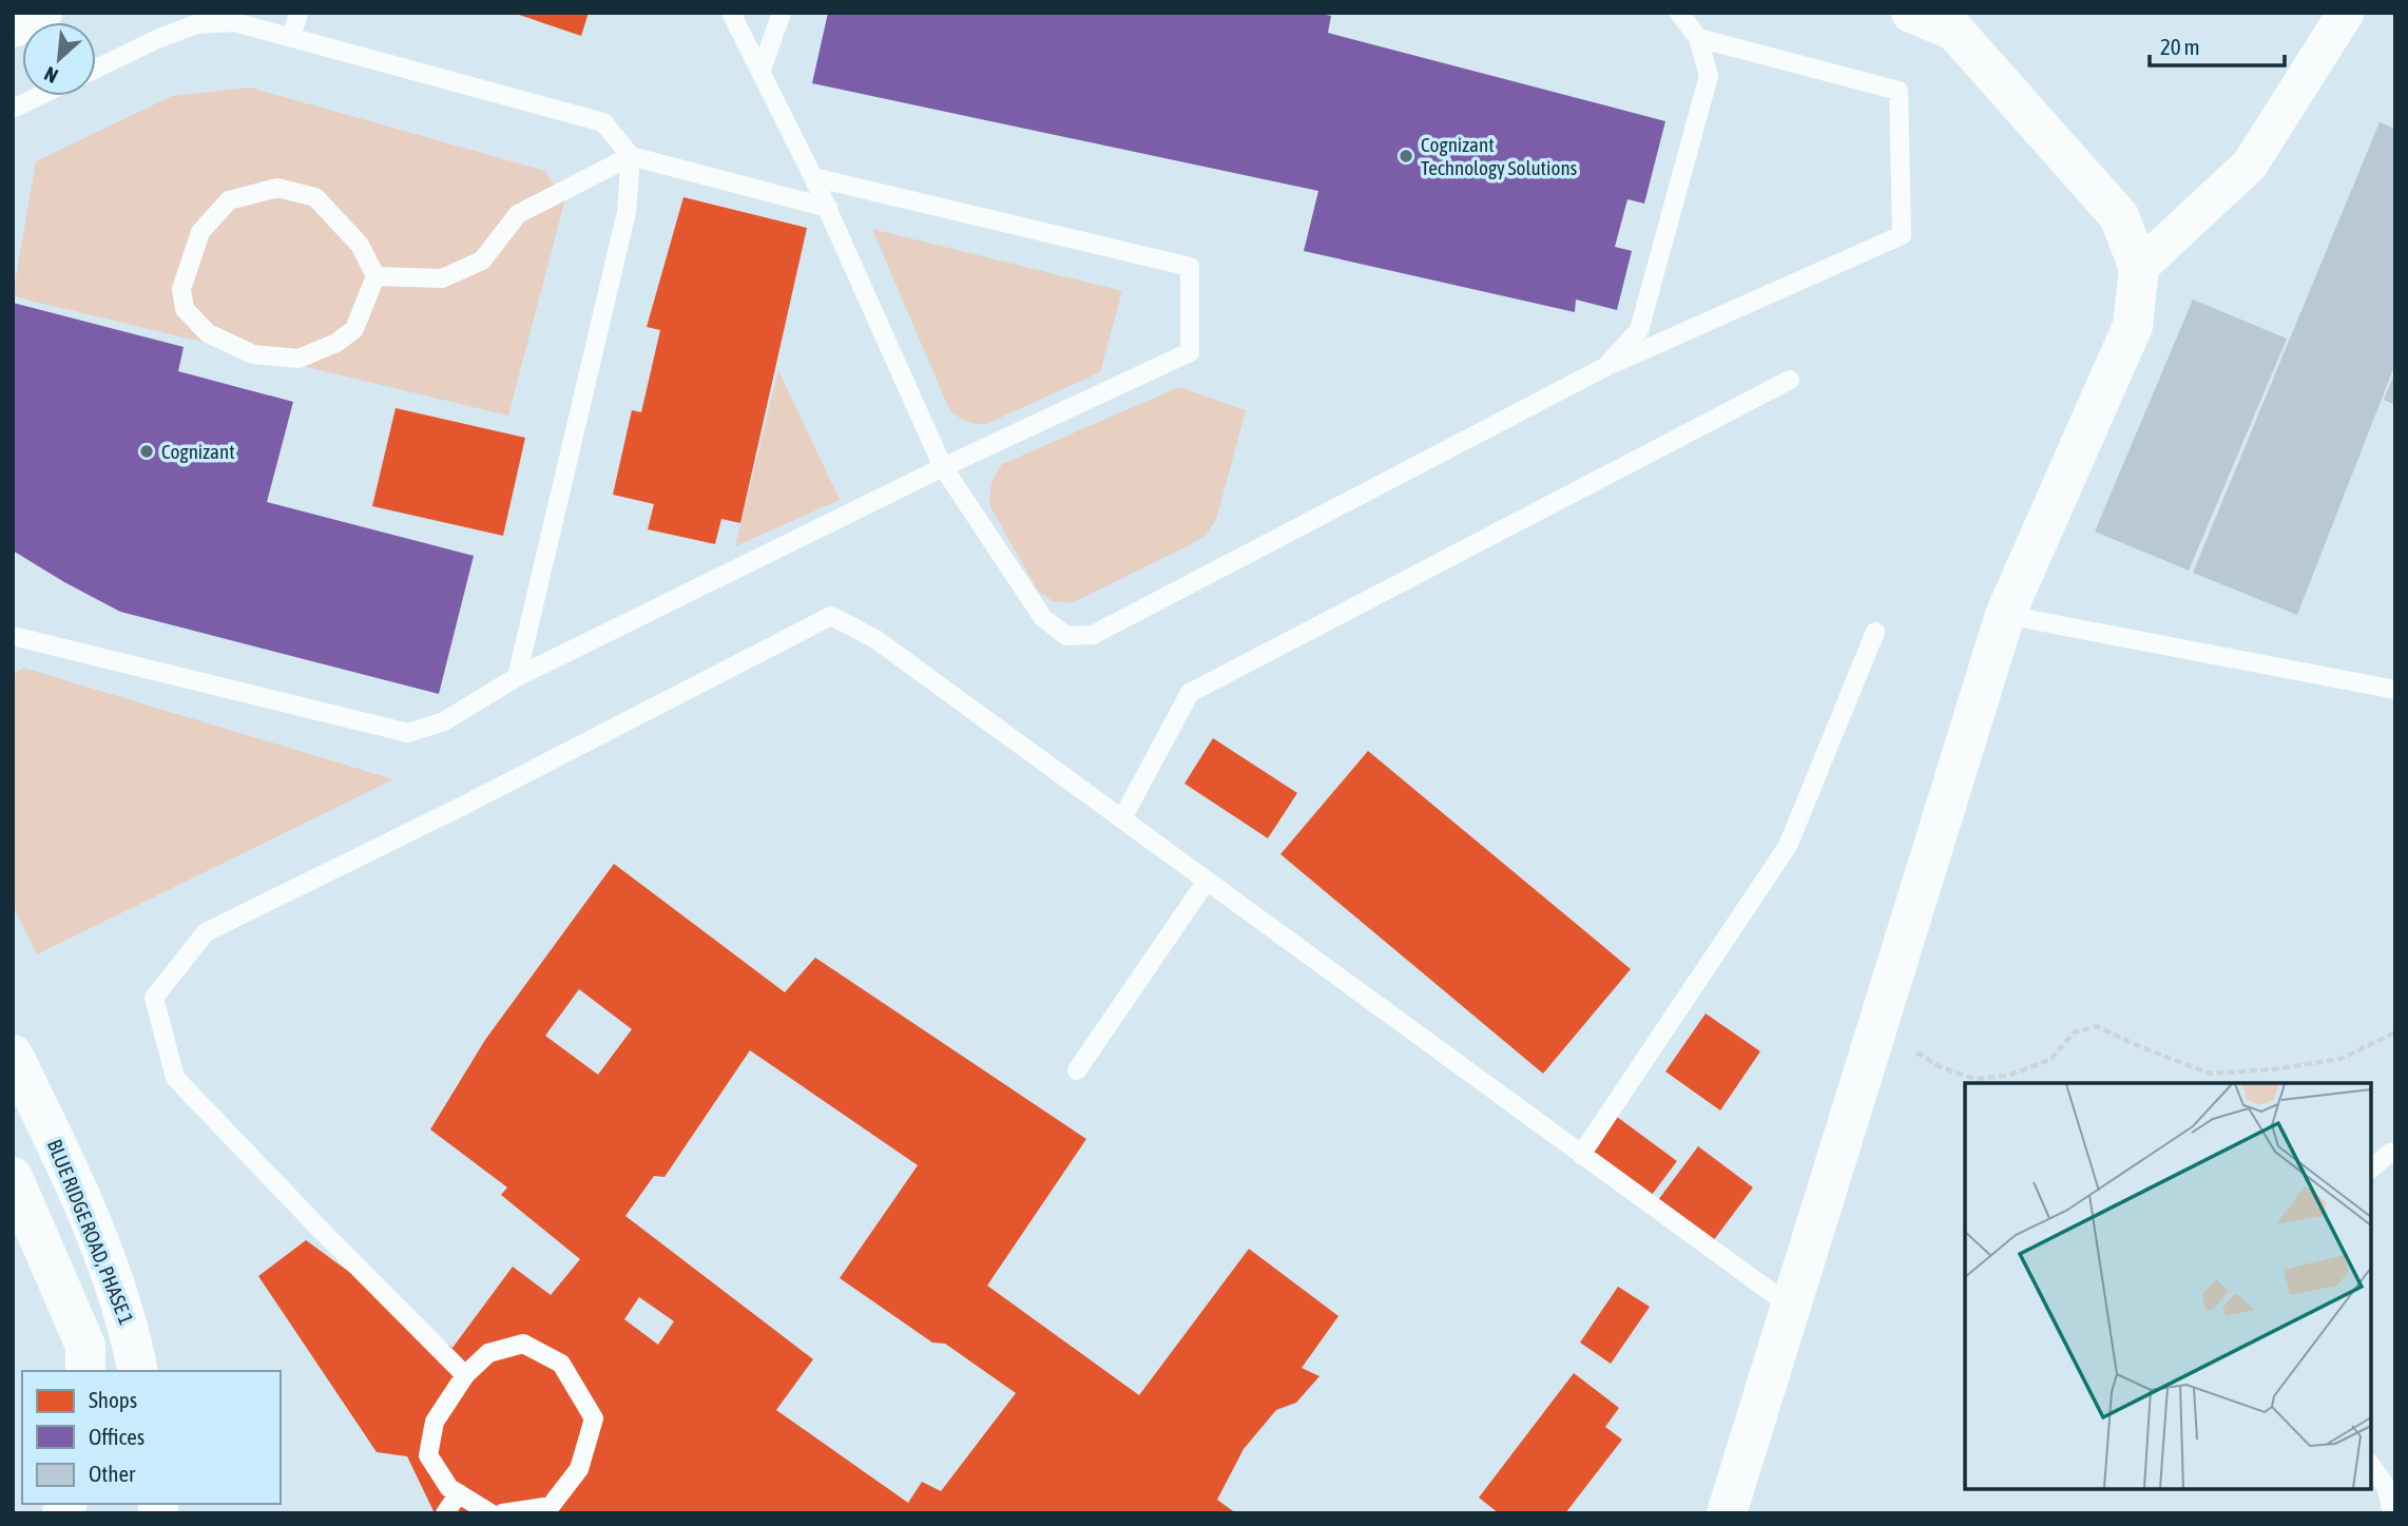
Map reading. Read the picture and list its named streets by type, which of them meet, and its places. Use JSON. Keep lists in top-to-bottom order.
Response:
{
  "streets": {
    "street": ["BLUE RIDGE ROAD, PHASE 1"]
  },
  "places": ["Cognizant Technology Solutions", "Cognizant"],
  "legend": ["Shops", "Offices", "Other"],
  "scale_bar": "20 m",
  "north": "bottom left"
}
